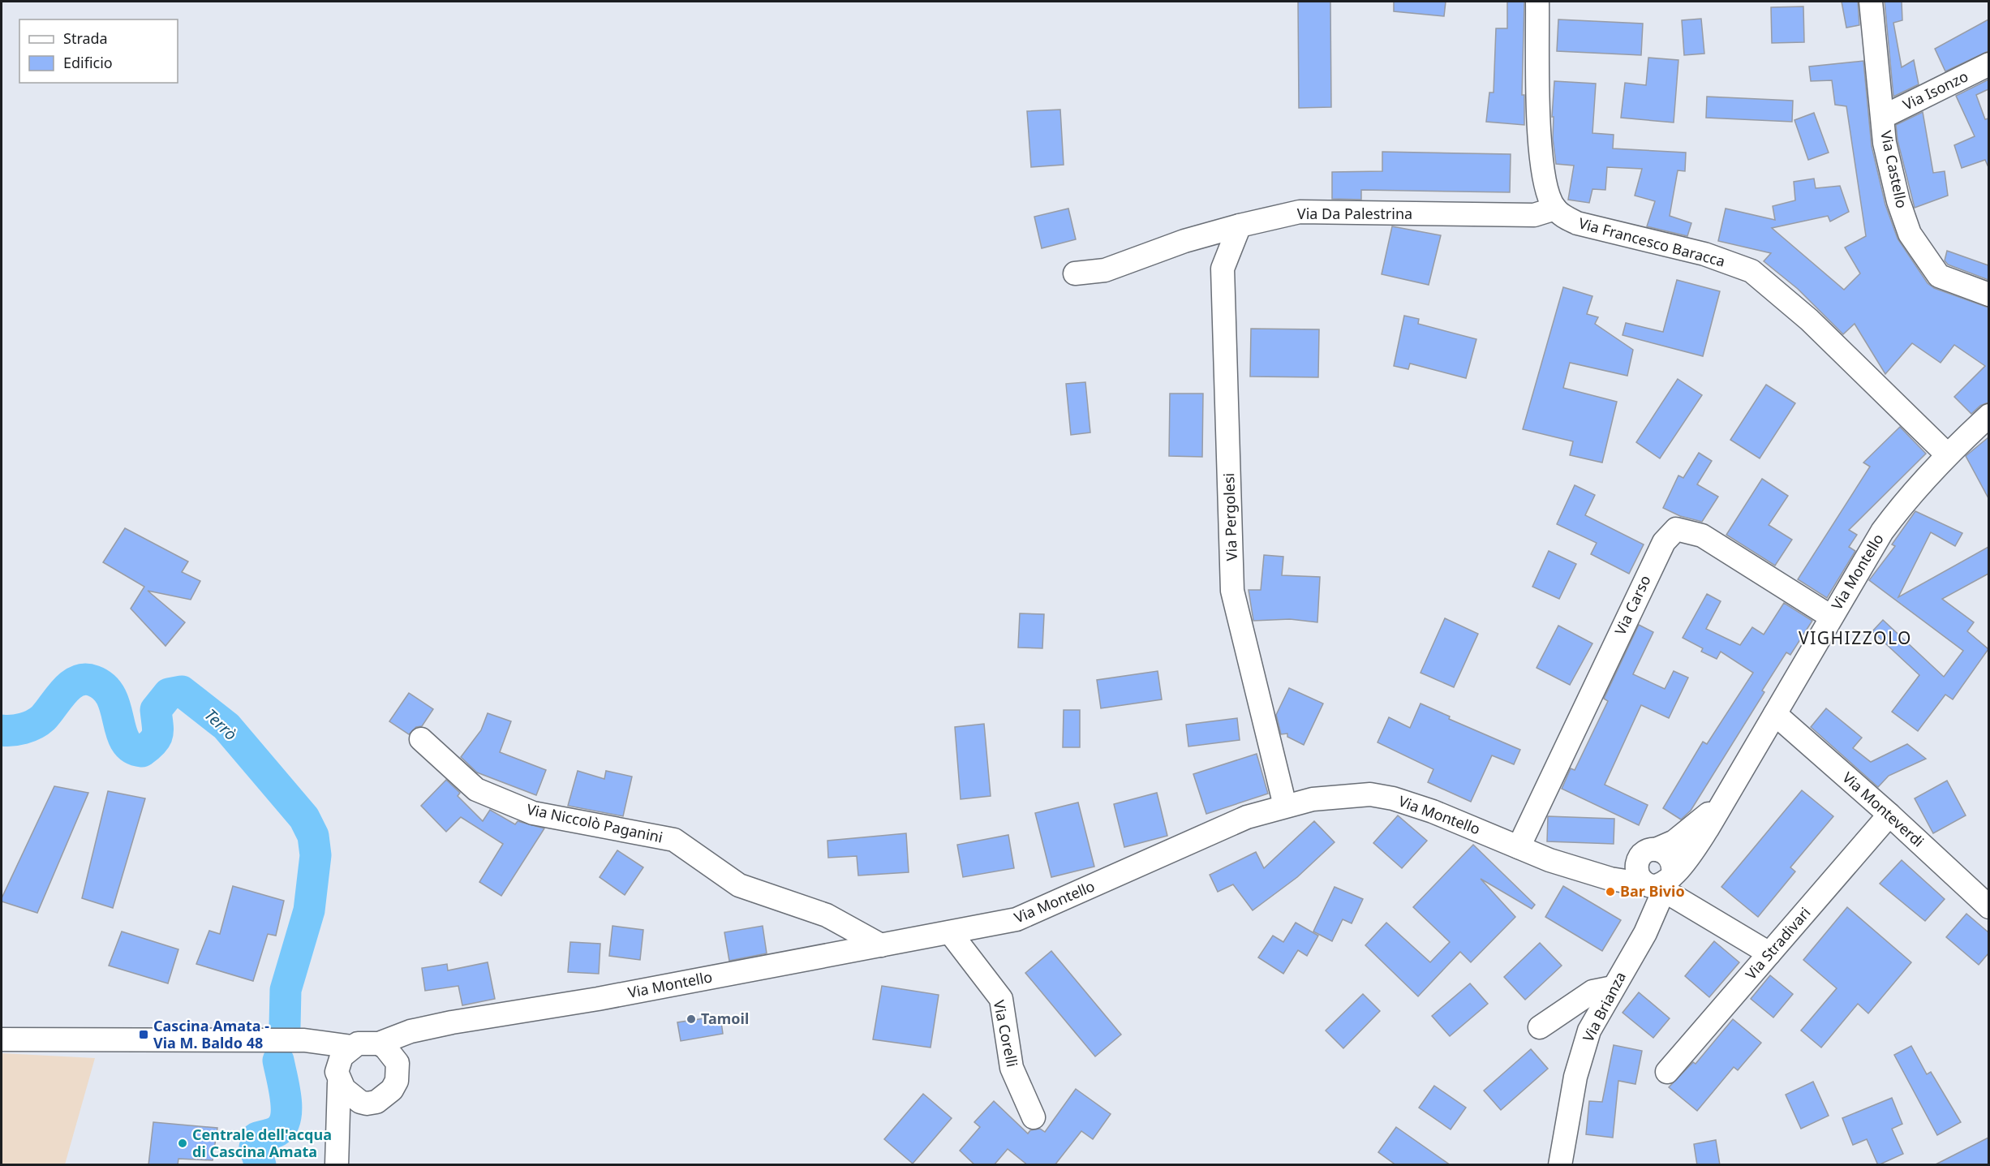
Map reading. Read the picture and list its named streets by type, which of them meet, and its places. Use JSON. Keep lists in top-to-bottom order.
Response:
{
  "streets": {
    "street": [
      "Via Isonzo",
      "Via Castello",
      "Via Da Palestrina",
      "Via Francesco Baracca",
      "Via Pergolesi",
      "Via Montello",
      "Via Carso",
      "Via Monteverdi",
      "Via Niccolò Paganini",
      "Via Stradivari",
      "Via Brianza",
      "Via Corelli"
    ]
  },
  "crossings": [
    ["Via Isonzo", "Via Castello"],
    ["Via Da Palestrina", "Via Francesco Baracca"],
    ["Via Da Palestrina", "Via Pergolesi"],
    ["Via Francesco Baracca", "Via Montello"],
    ["Via Pergolesi", "Via Montello"],
    ["Via Montello", "Via Carso"],
    ["Via Montello", "Via Monteverdi"],
    ["Via Montello", "Via Niccolò Paganini"],
    ["Via Montello", "Via Brianza"],
    ["Via Montello", "Via Corelli"],
    ["Via Monteverdi", "Via Stradivari"]
  ],
  "districts": ["VIGHIZZOLO"],
  "water": ["Terrò"],
  "places": {
    "other": ["Bar Bivio", "Tamoil", "Centrale dell'acqua di Cascina Amata"],
    "transit": ["Cascina Amata - Via M. Baldo 48"]
  },
  "legend": ["Strada", "Edificio"]
}
